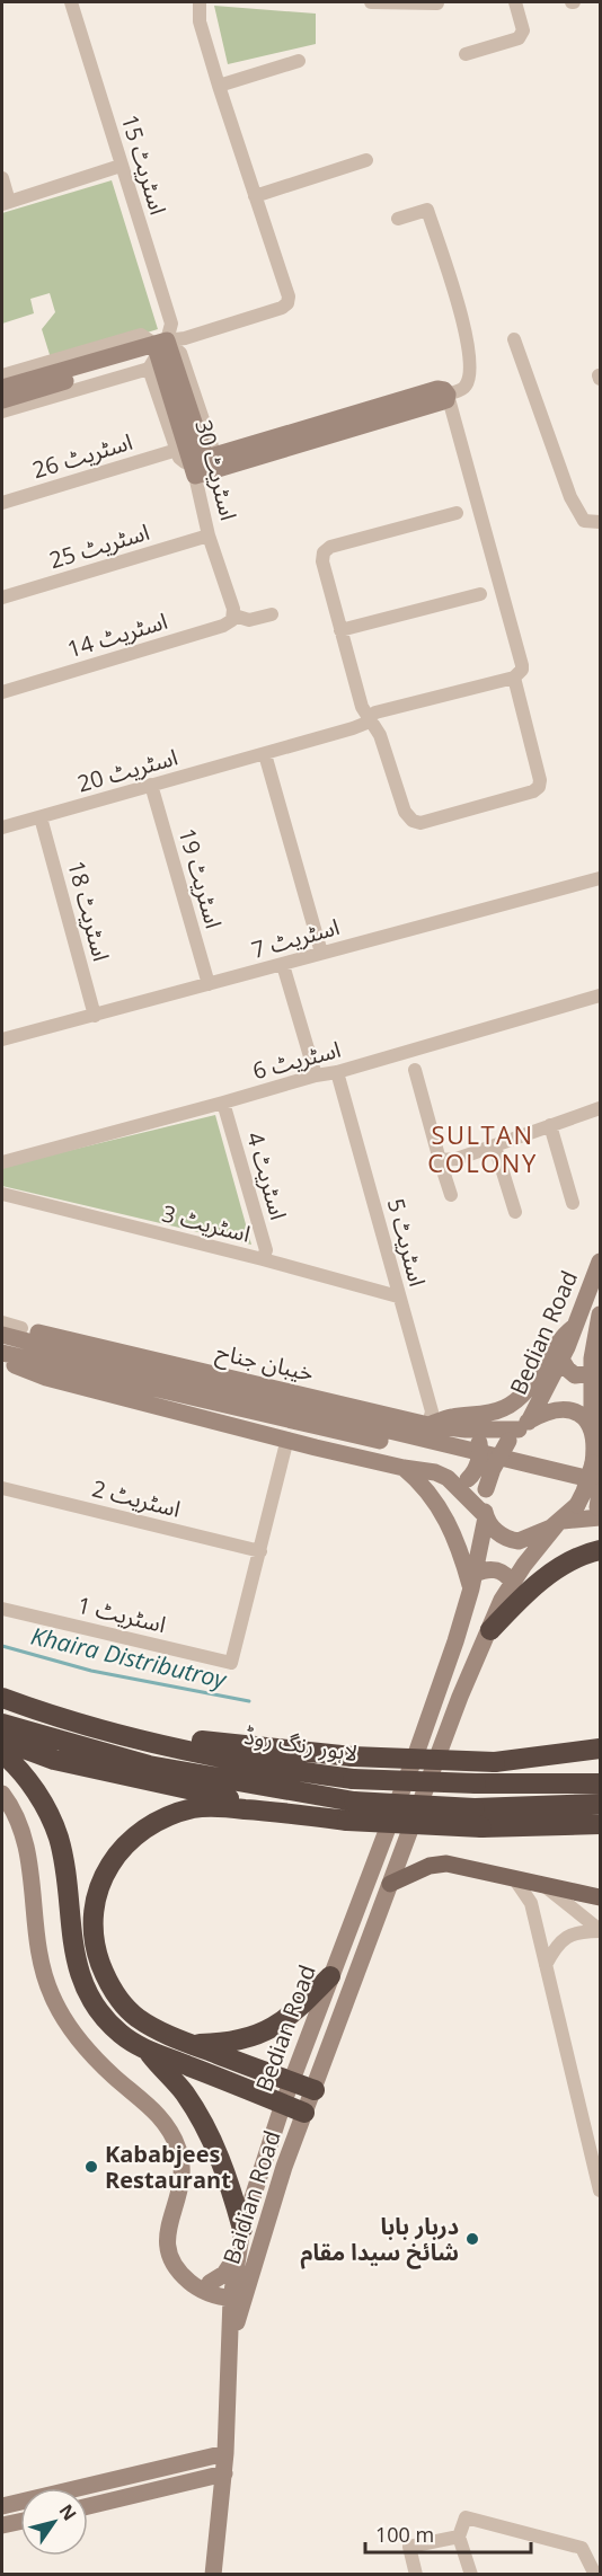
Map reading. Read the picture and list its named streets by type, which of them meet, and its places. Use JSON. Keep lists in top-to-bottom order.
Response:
{
  "streets": {
    "highway": ["لاہور رنگ روڈ"],
    "main road": [
      "اسٹریٹ 30",
      "Bedian Road",
      "خیبان جناح",
      "Baidian Road"
    ],
    "street": [
      "اسٹریٹ 15",
      "اسٹریٹ 26",
      "اسٹریٹ 25",
      "اسٹریٹ 14",
      "اسٹریٹ 20",
      "اسٹریٹ 19",
      "اسٹریٹ 18",
      "اسٹریٹ 7",
      "اسٹریٹ 6",
      "اسٹریٹ 4",
      "اسٹریٹ 3",
      "اسٹریٹ 5",
      "اسٹریٹ 2",
      "اسٹریٹ 1"
    ]
  },
  "crossings": [
    ["اسٹریٹ 15", "اسٹریٹ 26"],
    ["اسٹریٹ 15", "اسٹریٹ 30"],
    ["اسٹریٹ 30", "اسٹریٹ 25"],
    ["اسٹریٹ 30", "اسٹریٹ 14"],
    ["اسٹریٹ 20", "اسٹریٹ 19"],
    ["اسٹریٹ 20", "اسٹریٹ 18"],
    ["اسٹریٹ 19", "اسٹریٹ 7"],
    ["اسٹریٹ 18", "اسٹریٹ 7"],
    ["اسٹریٹ 6", "اسٹریٹ 4"],
    ["اسٹریٹ 6", "اسٹریٹ 5"],
    ["اسٹریٹ 4", "اسٹریٹ 3"],
    ["اسٹریٹ 3", "اسٹریٹ 5"],
    ["اسٹریٹ 5", "خیبان جناح"],
    ["Bedian Road", "خیبان جناح"],
    ["Bedian Road", "Baidian Road"],
    ["اسٹریٹ 2", "اسٹریٹ 1"]
  ],
  "districts": ["SULTAN COLONY"],
  "water": ["Khaira Distributroy"],
  "places": ["Kababjees Restaurant", "دربار بابا شائخ سیدا مقام"],
  "scale_bar": "100 m",
  "north": "top right"
}
